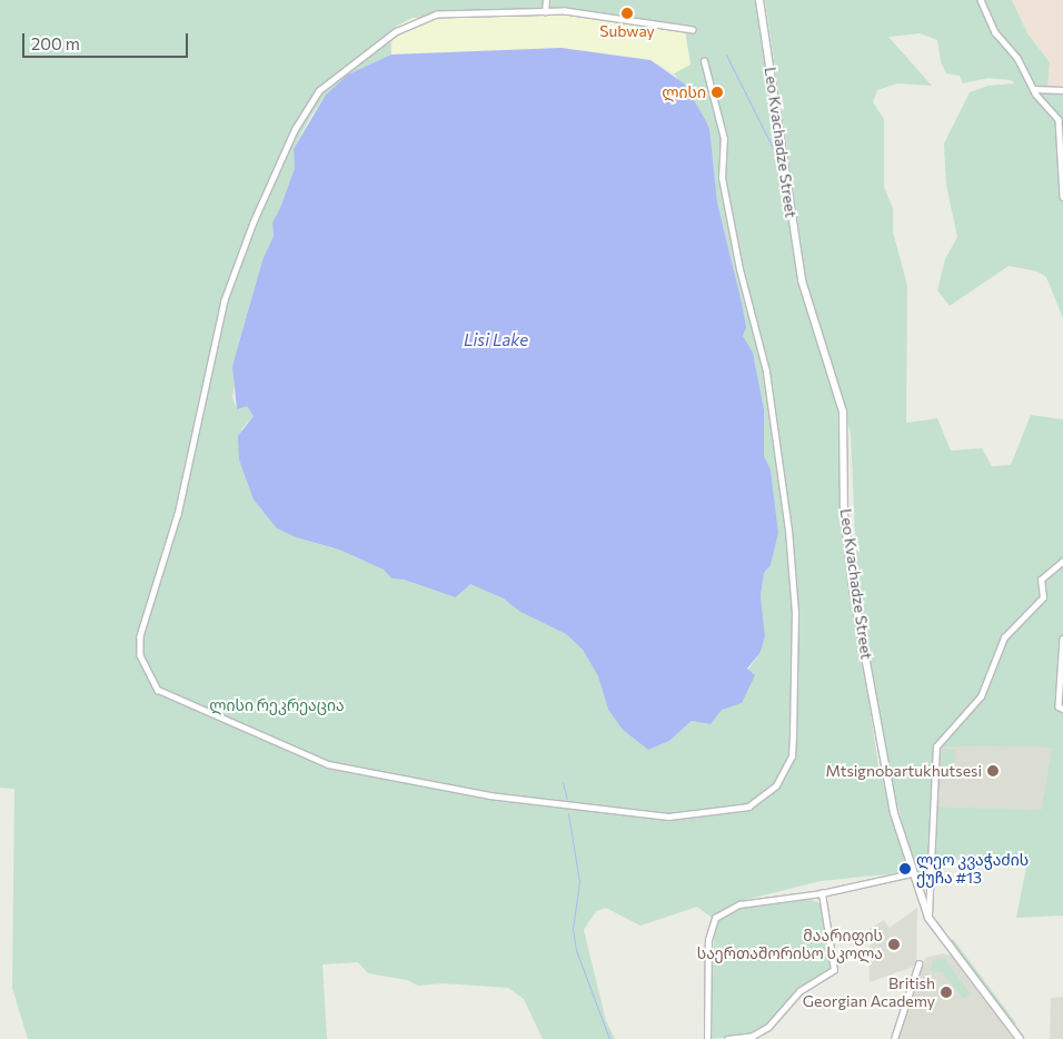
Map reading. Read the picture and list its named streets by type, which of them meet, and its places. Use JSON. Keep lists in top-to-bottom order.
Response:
{
  "streets": {
    "main road": ["Leo Kvachadze Street"]
  },
  "water": ["Lisi Lake"],
  "parks": ["ლისი რეკრეაცია"],
  "places": [
    "Subway",
    "ლისი",
    "Mtsignobartukhutsesi",
    "ლეო კვაჭაძის ქუჩა #13",
    "მაარიფის საერთაშორისო სკოლა",
    "British Georgian Academy"
  ],
  "scale_bar": "200 m"
}
